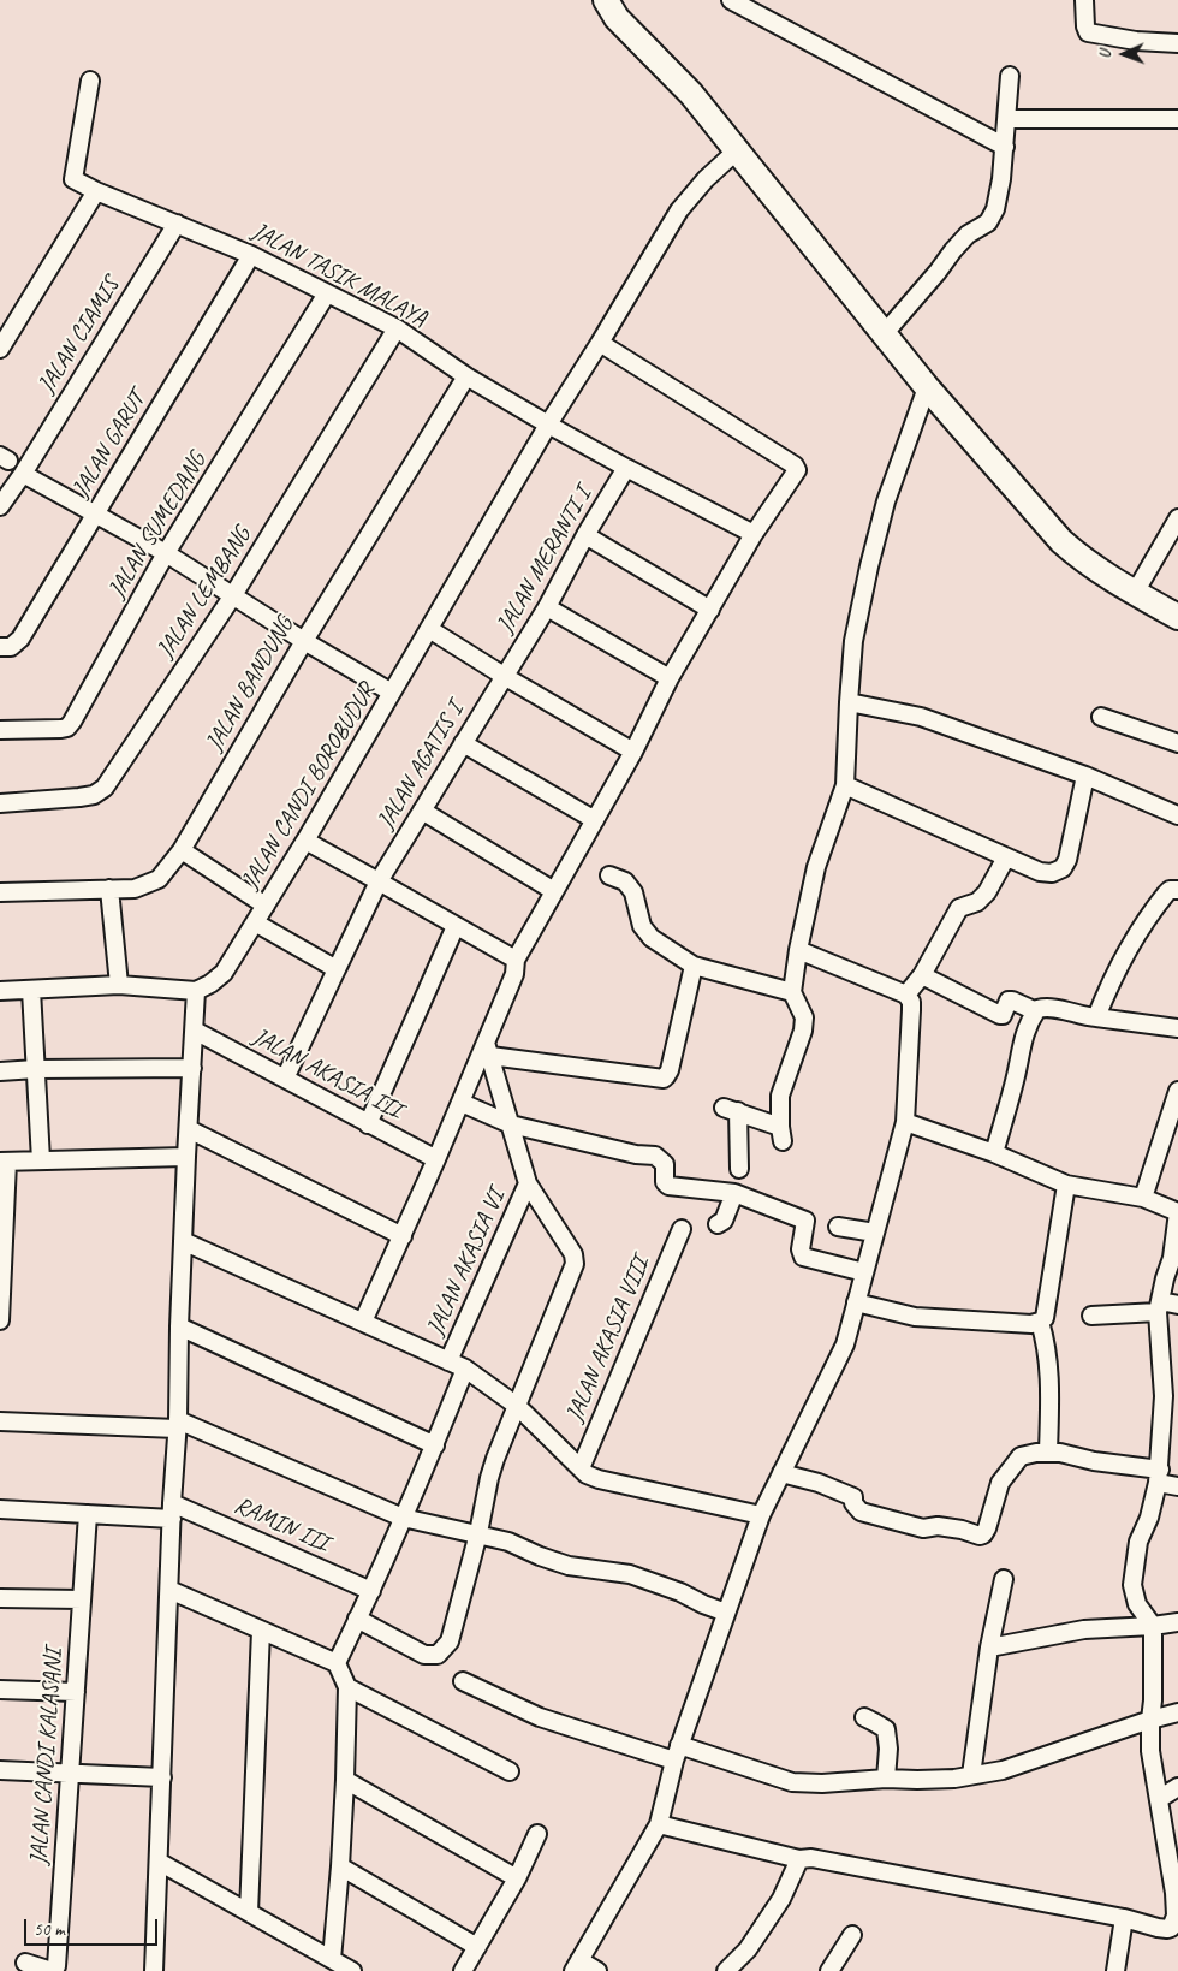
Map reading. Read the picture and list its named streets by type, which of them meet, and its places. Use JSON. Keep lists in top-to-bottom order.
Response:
{
  "streets": {
    "street": [
      "JALAN TASIK MALAYA",
      "JALAN CIAMIS",
      "JALAN GARUT",
      "JALAN SUMEDANG",
      "JALAN MERANTI I",
      "JALAN LEMBANG",
      "JALAN BANDUNG",
      "JALAN AGATIS I",
      "JALAN CANDI BOROBUDUR",
      "JALAN AKASIA III",
      "JALAN AKASIA VI",
      "JALAN AKASIA VIII",
      "RAMIN III",
      "JALAN CANDI KALASANI"
    ]
  },
  "crossings": [
    ["JALAN TASIK MALAYA", "JALAN CIAMIS"],
    ["JALAN TASIK MALAYA", "JALAN GARUT"],
    ["JALAN TASIK MALAYA", "JALAN SUMEDANG"],
    ["JALAN TASIK MALAYA", "JALAN MERANTI I"],
    ["JALAN TASIK MALAYA", "JALAN LEMBANG"],
    ["JALAN TASIK MALAYA", "JALAN BANDUNG"],
    ["JALAN TASIK MALAYA", "JALAN CANDI BOROBUDUR"],
    ["JALAN MERANTI I", "JALAN AGATIS I"],
    ["JALAN AGATIS I", "JALAN AKASIA III"]
  ],
  "scale_bar": "50 m",
  "north": "left"
}
